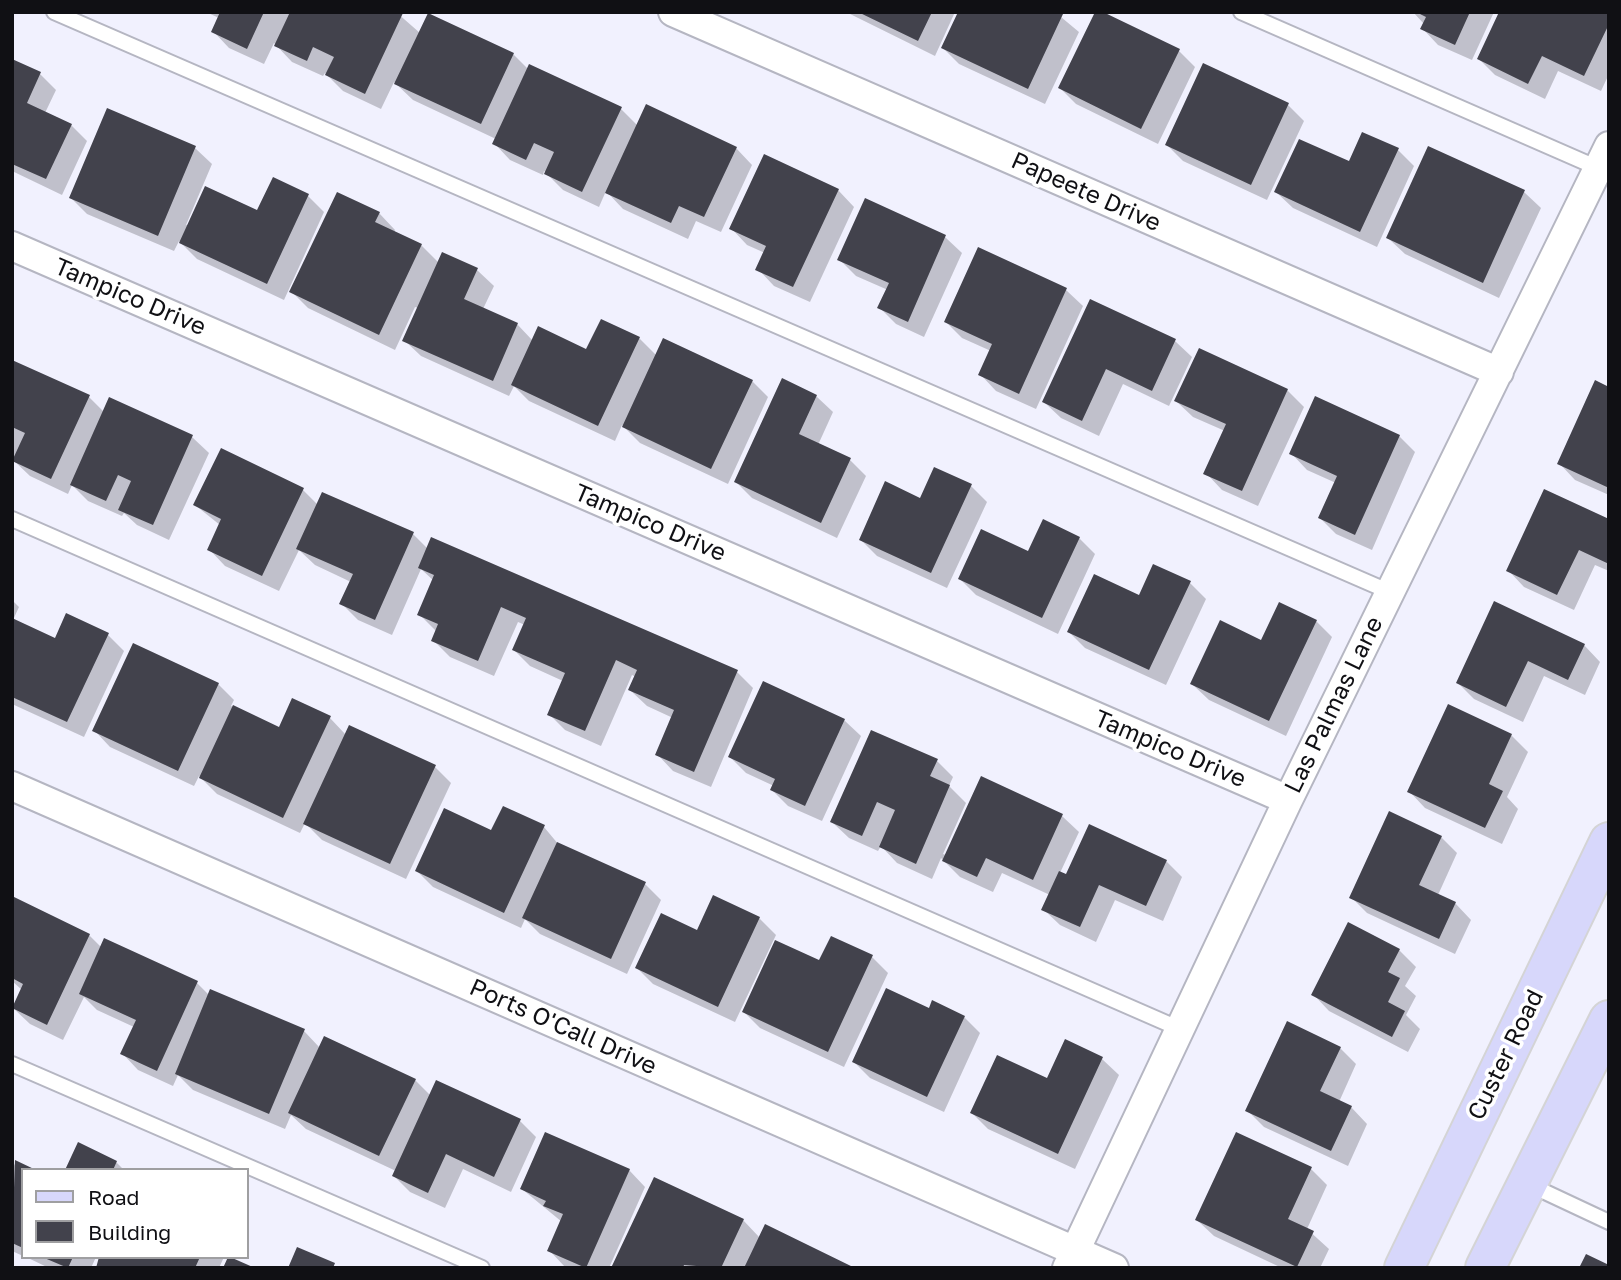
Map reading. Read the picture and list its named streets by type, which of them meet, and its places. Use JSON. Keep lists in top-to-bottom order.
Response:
{
  "streets": {
    "main road": ["Custer Road"],
    "street": [
      "Papeete Drive",
      "Tampico Drive",
      "Las Palmas Lane",
      "Ports O'Call Drive"
    ]
  },
  "crossings": [
    ["Papeete Drive", "Las Palmas Lane"],
    ["Tampico Drive", "Las Palmas Lane"],
    ["Las Palmas Lane", "Ports O'Call Drive"]
  ],
  "legend": ["Road", "Building"]
}
